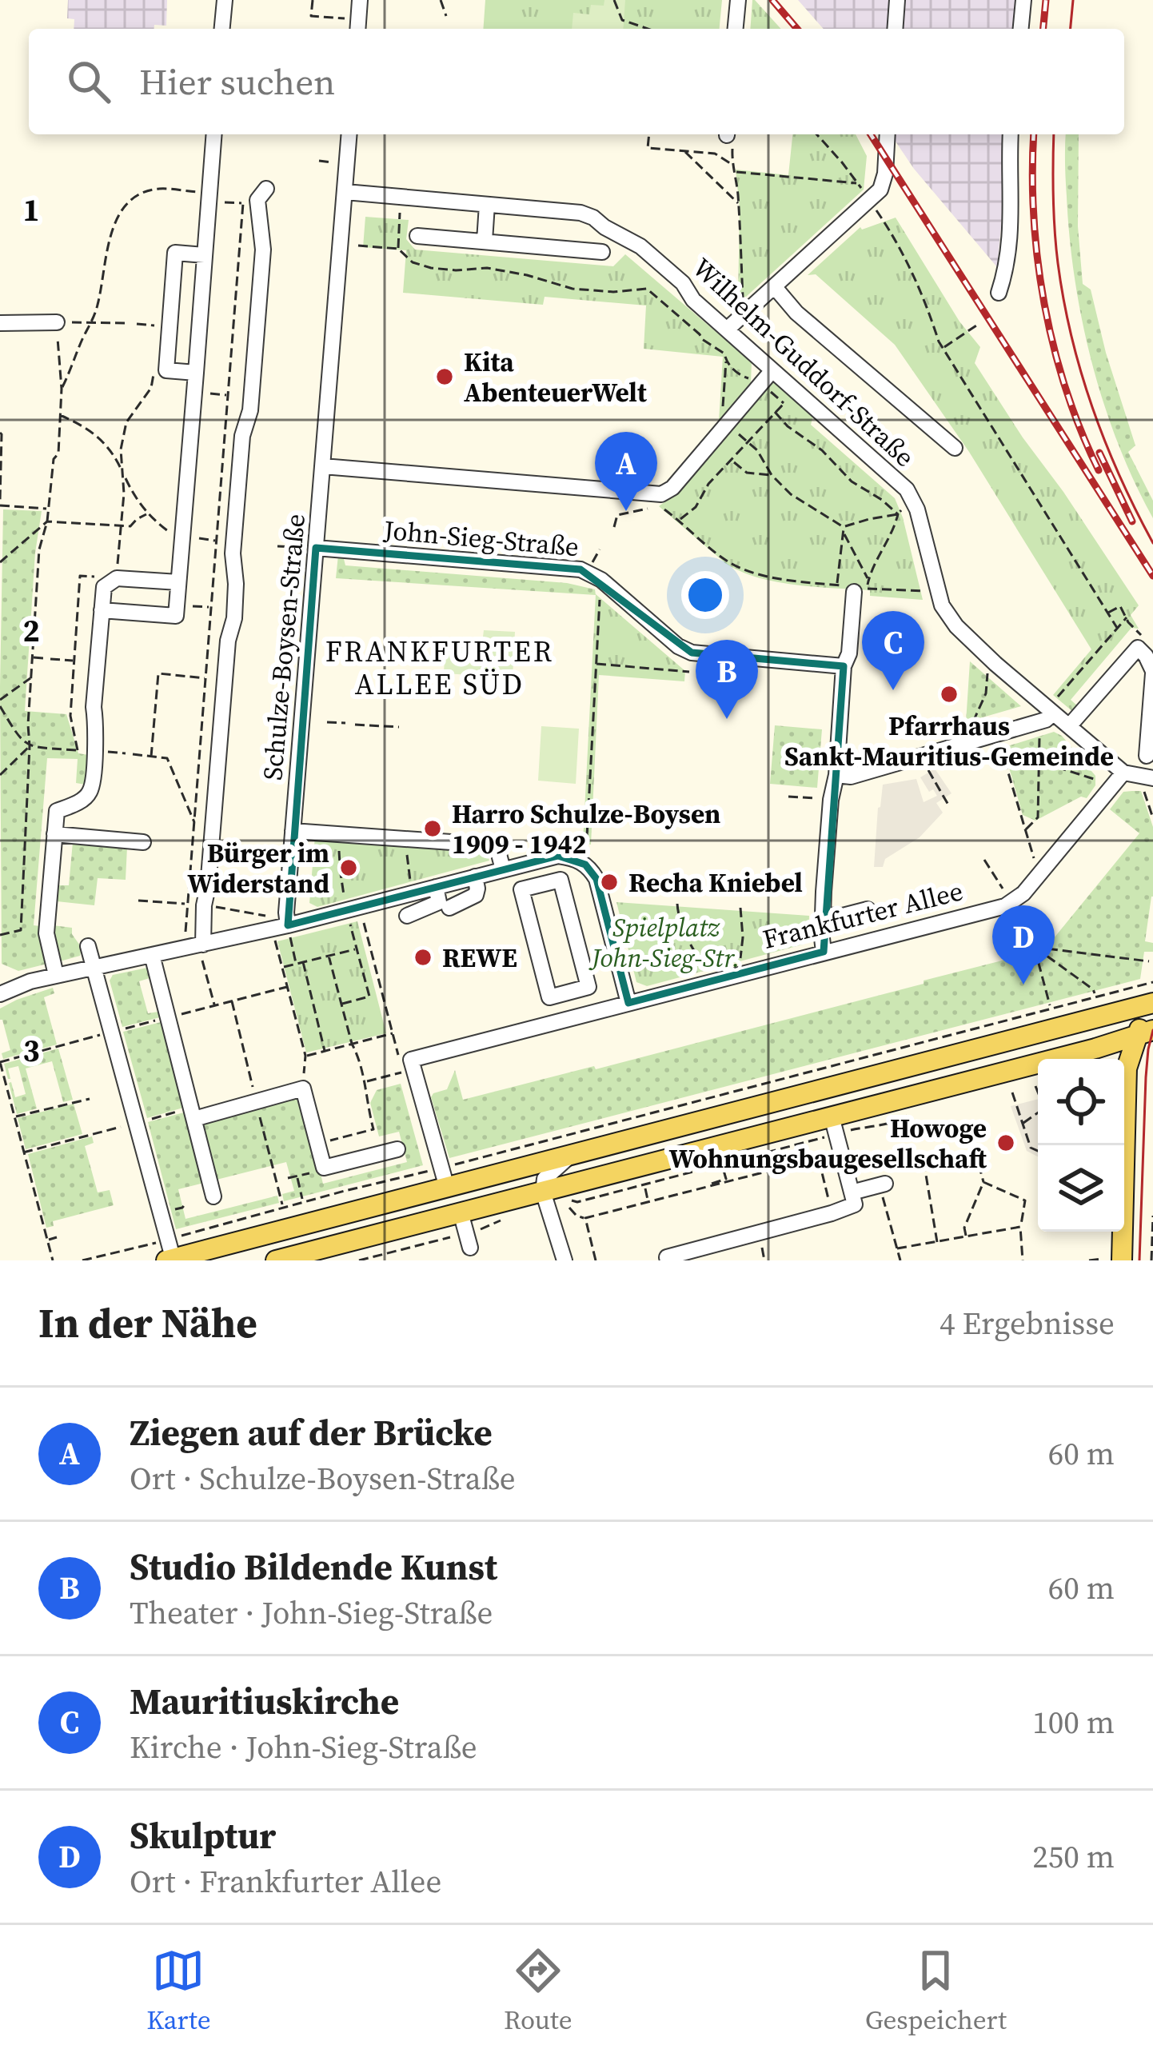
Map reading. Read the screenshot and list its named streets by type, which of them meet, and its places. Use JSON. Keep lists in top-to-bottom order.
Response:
{
  "streets": {
    "street": [
      "Wilhelm-Guddorf-Straße",
      "John-Sieg-Straße",
      "Schulze-Boysen-Straße",
      "Frankfurter Allee"
    ]
  },
  "crossings": [
    ["Wilhelm-Guddorf-Straße", "Schulze-Boysen-Straße"],
    ["Wilhelm-Guddorf-Straße", "Frankfurter Allee"],
    ["John-Sieg-Straße", "Schulze-Boysen-Straße"]
  ],
  "districts": ["FRANKFURTER ALLEE SÜD"],
  "parks": ["Spielplatz John-Sieg-Str."],
  "places": [
    "Kita AbenteuerWelt",
    "Pfarrhaus Sankt-Mauritius-Gemeinde",
    "Harro Schulze-Boysen 1909 - 1942",
    "Bürger im Widerstand",
    "Recha Kniebel",
    "REWE",
    "Howoge Wohnungsbaugesellschaft"
  ],
  "page": {
    "search": "Hier suchen",
    "pins": [
      "A",
      "C",
      "B",
      "D"
    ],
    "heading": ["In der Nähe", "4 Ergebnisse"],
    "list": [
      {
        "mark": "A",
        "name": "Ziegen auf der Brücke",
        "note": "Ort · Schulze-Boysen-Straße",
        "value": "60 m"
      },
      {
        "mark": "B",
        "name": "Studio Bildende Kunst",
        "note": "Theater · John-Sieg-Straße",
        "value": "60 m"
      },
      {
        "mark": "C",
        "name": "Mauritiuskirche",
        "note": "Kirche · John-Sieg-Straße",
        "value": "100 m"
      },
      {
        "mark": "D",
        "name": "Skulptur",
        "note": "Ort · Frankfurter Allee",
        "value": "250 m"
      }
    ],
    "nav": ["Karte", "Route", "Gespeichert"]
  },
  "grid": {
    "rows": ["1", "2", "3"]
  }
}
